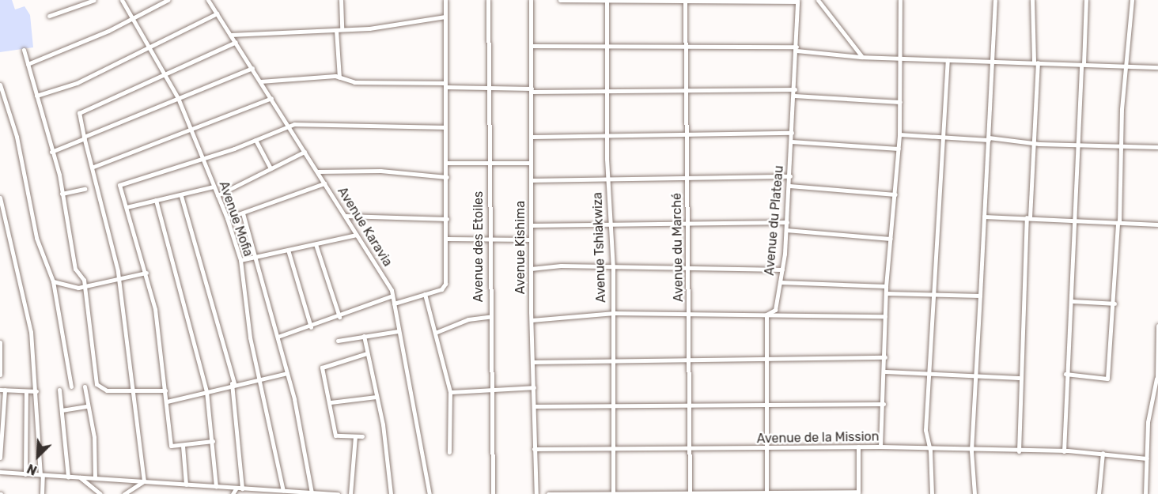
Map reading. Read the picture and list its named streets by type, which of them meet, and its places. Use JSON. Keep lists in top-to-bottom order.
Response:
{
  "streets": {
    "street": [
      "Avenue Mofia",
      "Avenue du Plateau",
      "Avenue Karavia",
      "Avenue des Etoiles",
      "Avenue Kishima",
      "Avenue Tshiakwiza",
      "Avenue du Marché",
      "Avenue de la Mission"
    ]
  },
  "crossings": [
    ["Avenue Kishima", "Avenue de la Mission"],
    ["Avenue Tshiakwiza", "Avenue de la Mission"],
    ["Avenue du Marché", "Avenue de la Mission"]
  ],
  "north": "bottom left"
}
